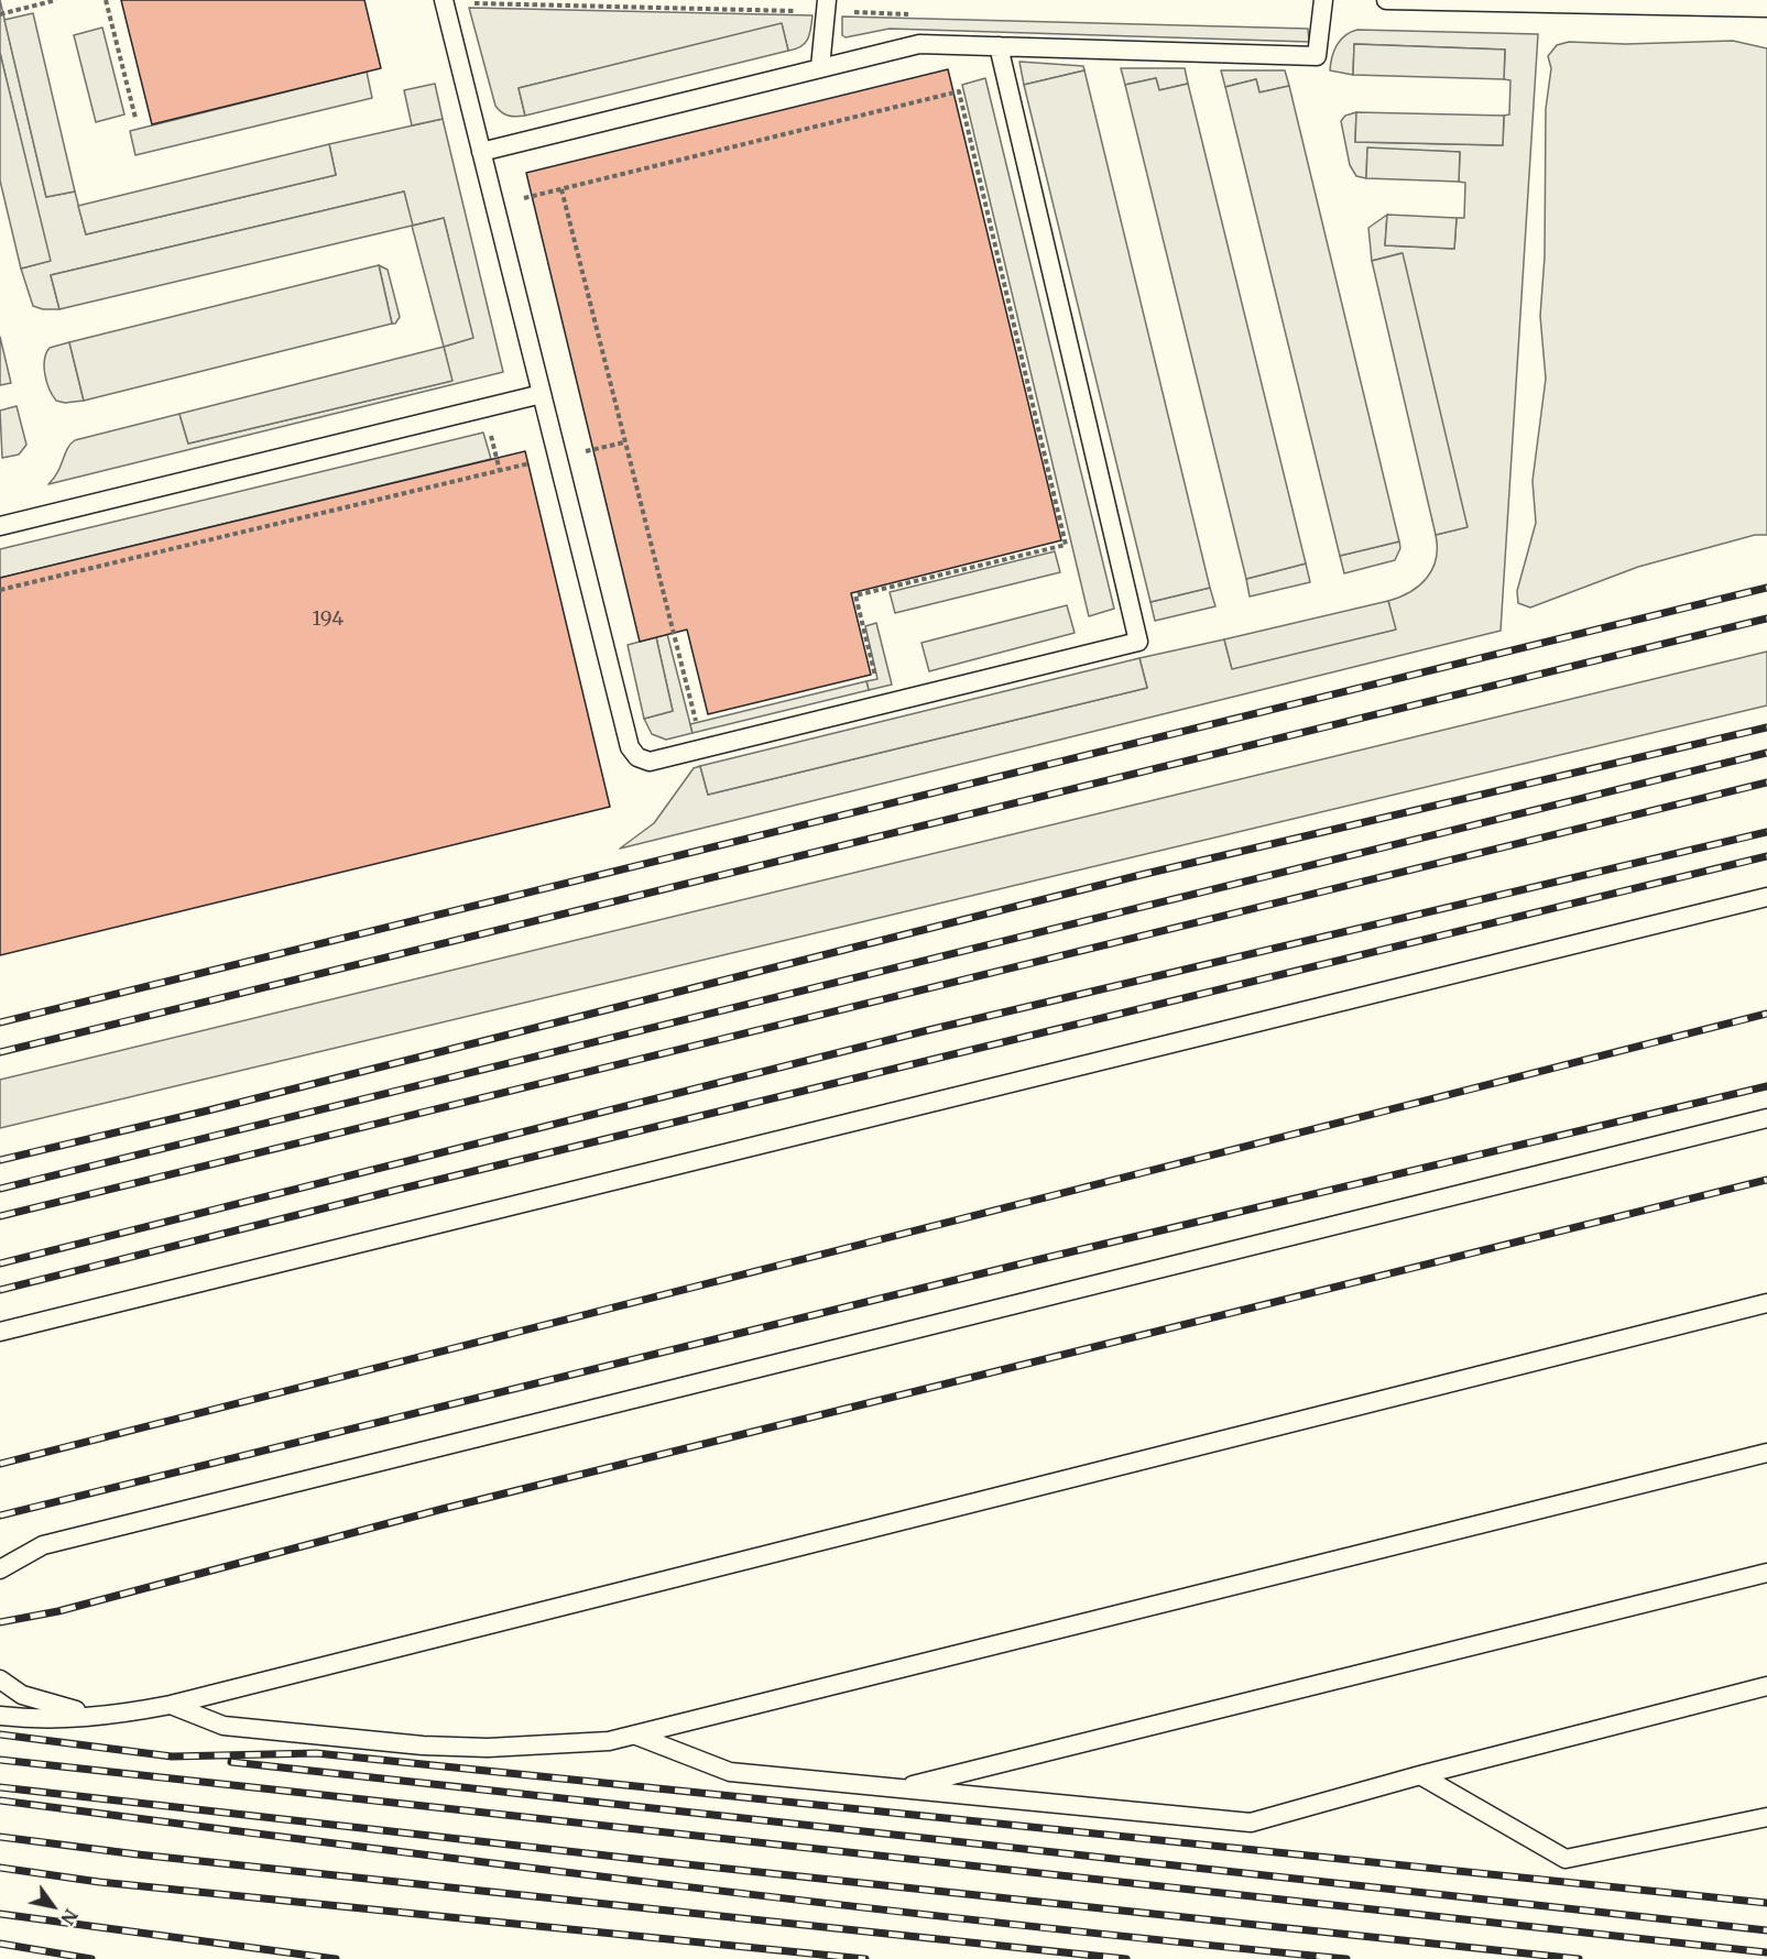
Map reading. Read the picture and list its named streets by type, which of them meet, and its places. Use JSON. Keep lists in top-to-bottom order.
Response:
{
  "house_numbers": ["194"],
  "north": "bottom right"
}
